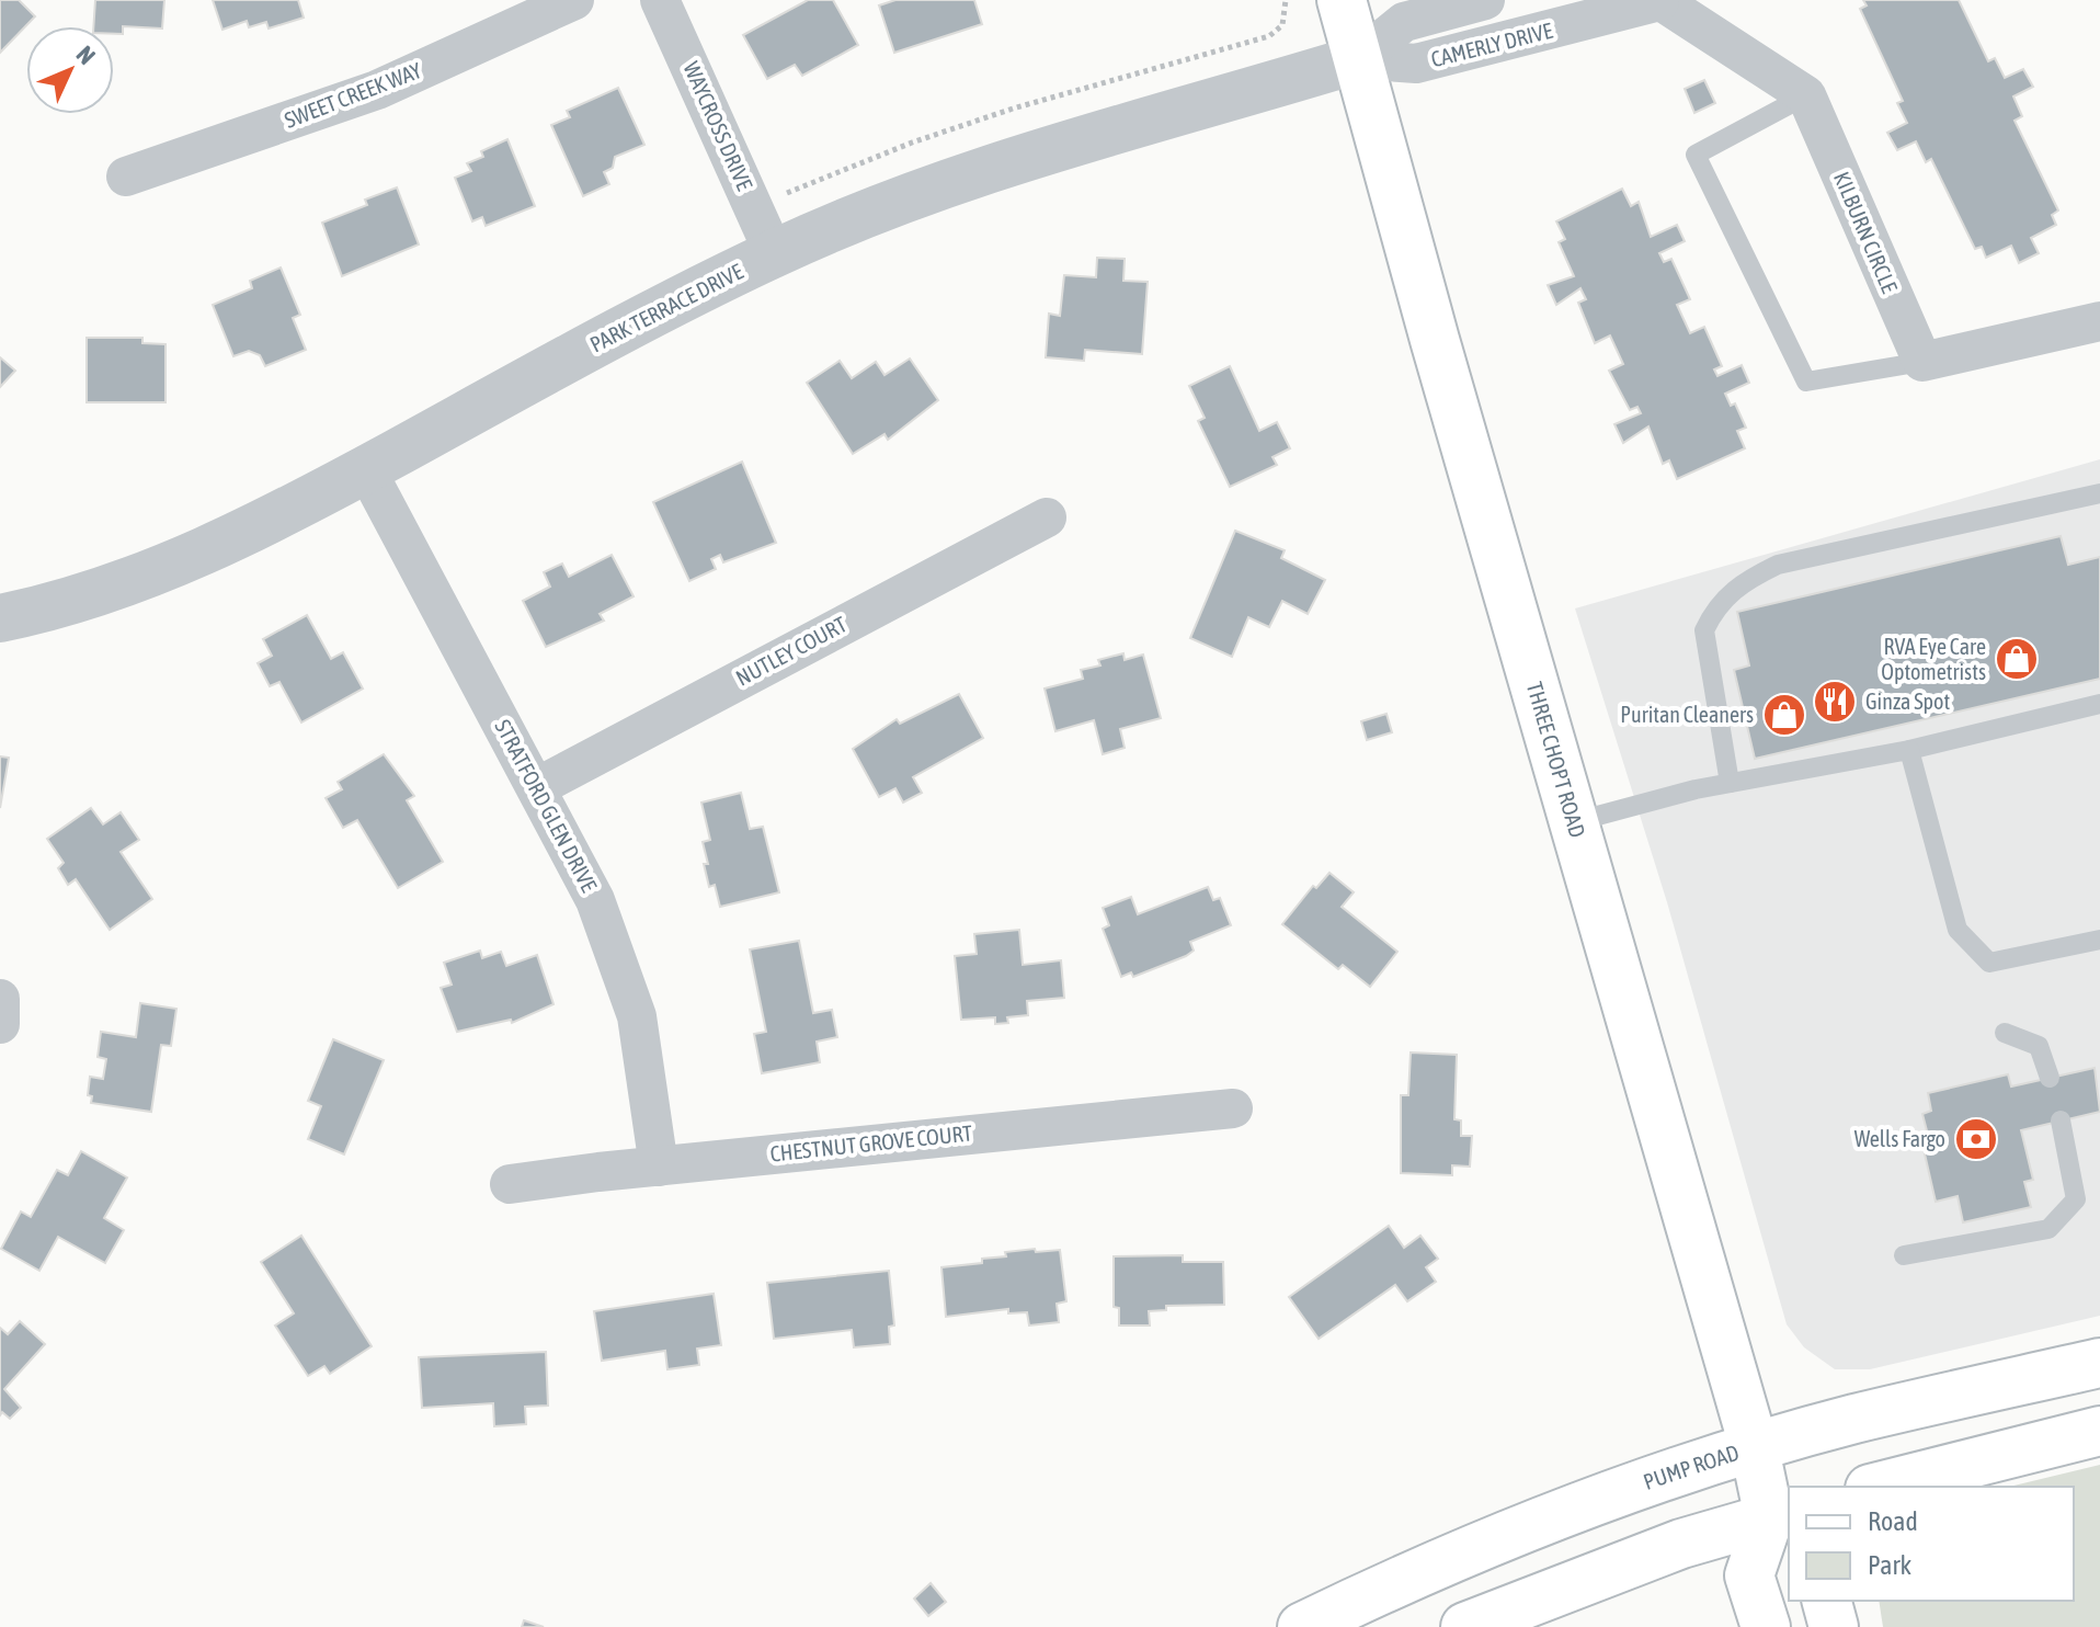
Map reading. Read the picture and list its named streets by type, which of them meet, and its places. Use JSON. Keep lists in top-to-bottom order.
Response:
{
  "streets": {
    "main road": ["THREE CHOPT ROAD", "PUMP ROAD"],
    "street": [
      "CAMERLY DRIVE",
      "SWEET CREEK WAY",
      "WAYCROSS DRIVE",
      "KILBURN CIRCLE",
      "PARK TERRACE DRIVE",
      "NUTLEY COURT",
      "STRATFORD GLEN DRIVE",
      "CHESTNUT GROVE COURT"
    ]
  },
  "crossings": [
    ["CAMERLY DRIVE", "PARK TERRACE DRIVE"],
    ["CAMERLY DRIVE", "THREE CHOPT ROAD"],
    ["WAYCROSS DRIVE", "PARK TERRACE DRIVE"],
    ["PARK TERRACE DRIVE", "THREE CHOPT ROAD"],
    ["PARK TERRACE DRIVE", "STRATFORD GLEN DRIVE"],
    ["NUTLEY COURT", "STRATFORD GLEN DRIVE"],
    ["THREE CHOPT ROAD", "PUMP ROAD"],
    ["STRATFORD GLEN DRIVE", "CHESTNUT GROVE COURT"]
  ],
  "places": {
    "shop": ["RVA Eye Care Optometrists", "Puritan Cleaners"],
    "restaurant": ["Ginza Spot"],
    "bank": ["Wells Fargo"]
  },
  "legend": ["Road", "Park"],
  "north": "top right"
}
